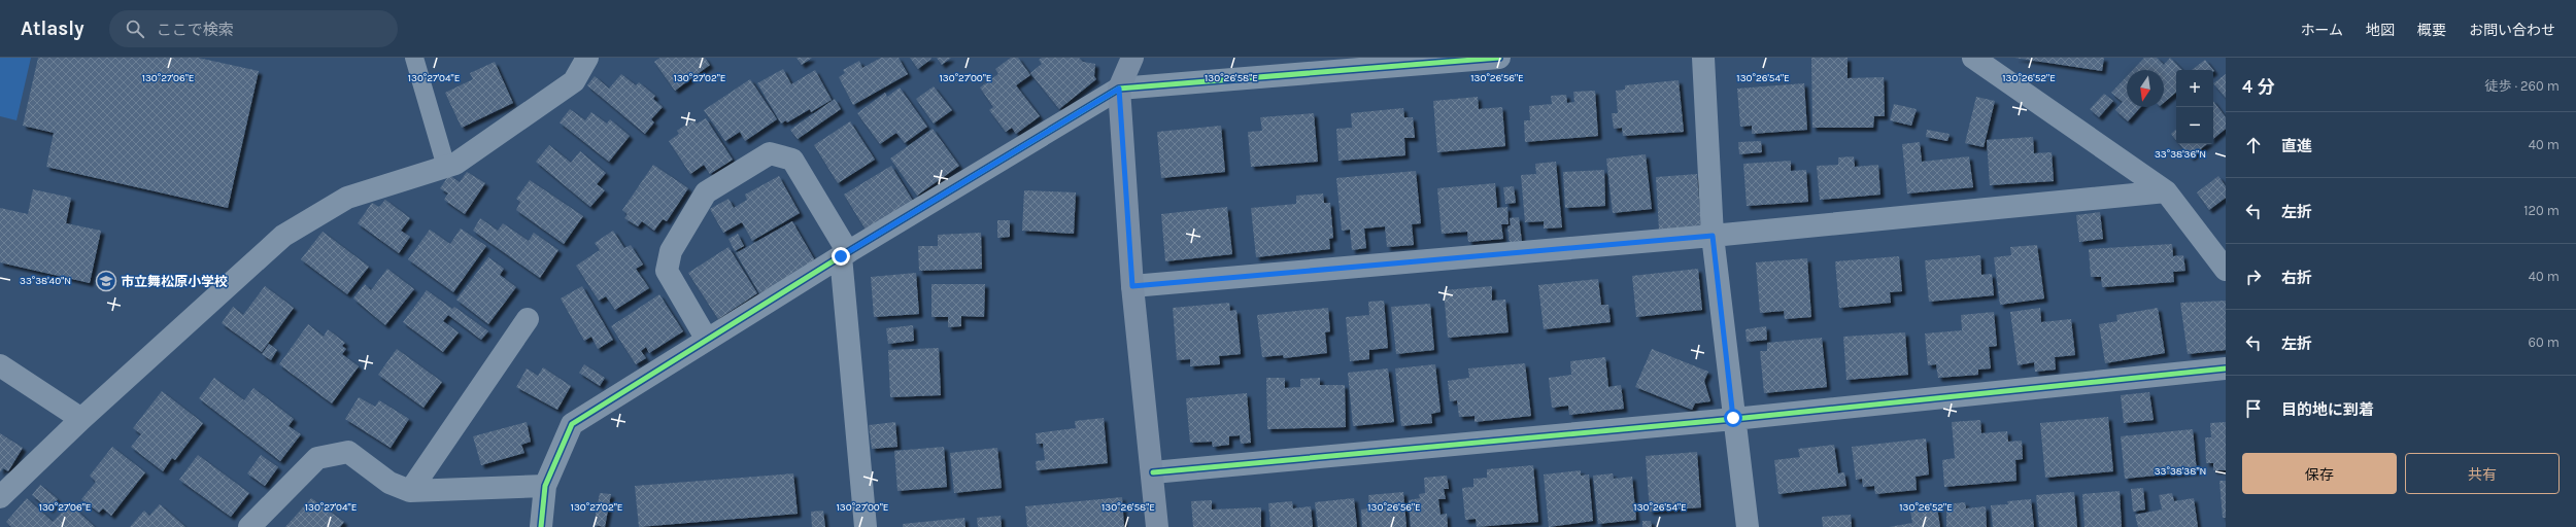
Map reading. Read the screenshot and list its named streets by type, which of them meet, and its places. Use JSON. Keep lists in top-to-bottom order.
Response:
{
  "places": {
    "school or university": ["市立舞松原小学校"]
  },
  "north": "bottom",
  "page": {
    "header": "Atlasly",
    "search": "ここで検索",
    "nav": [
      "ホーム",
      "地図",
      "概要",
      "お問い合わせ"
    ],
    "heading": ["4 分", "徒歩 · 260 m"],
    "map_buttons": ["+", "−"],
    "list": [
      ["直進", "40 m"],
      ["左折", "120 m"],
      ["右折", "40 m"],
      ["左折", "60 m"],
      "目的地に到着"
    ],
    "buttons": ["保存", "共有"]
  },
  "coordinates": [
    "130°27'06\"E",
    "130°27'04\"E",
    "130°27'02\"E",
    "130°27'00\"E",
    "130°26'58\"E",
    "130°26'56\"E",
    "130°26'54\"E",
    "130°26'52\"E",
    "33°38'36\"N",
    "33°38'40\"N",
    "33°38'38\"N"
  ]
}
